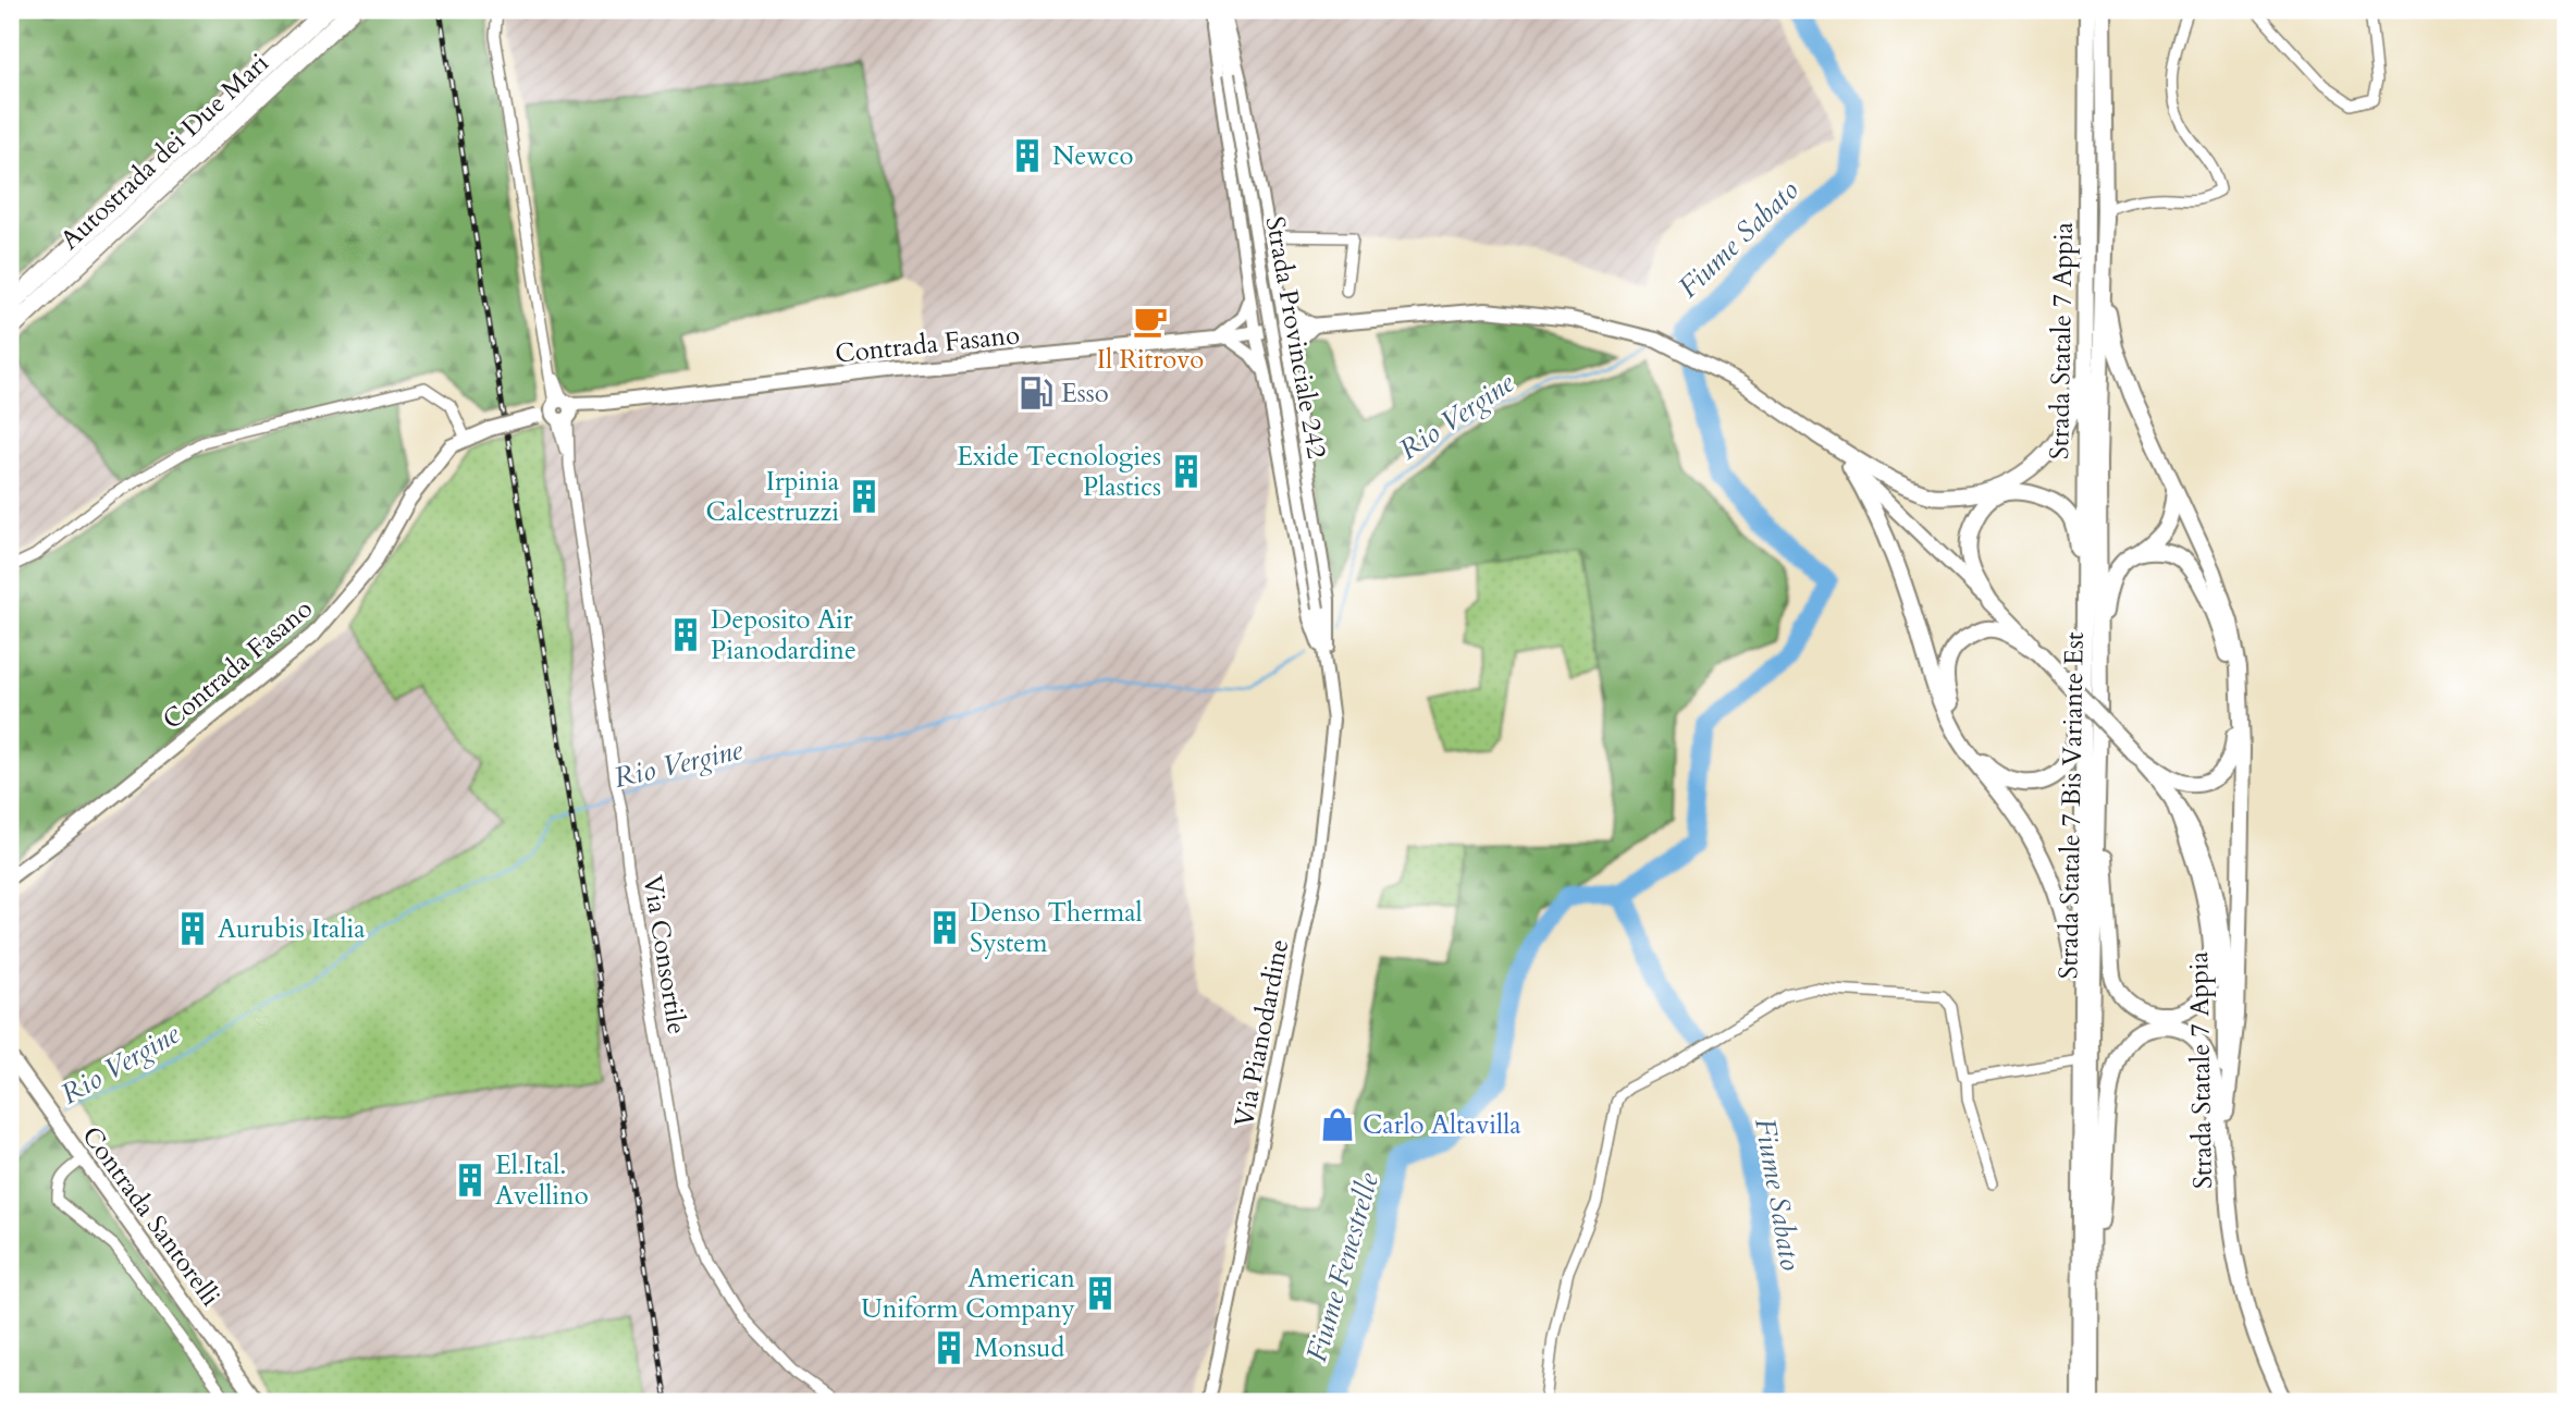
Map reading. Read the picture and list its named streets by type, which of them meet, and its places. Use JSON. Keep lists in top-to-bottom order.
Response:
{
  "streets": {
    "highway": ["Autostrada dei Due Mari"],
    "main road": [
      "Strada Statale 7 Appia",
      "Contrada Fasano",
      "Strada Statale 7 Bis Variante Est",
      "Contrada Santorelli"
    ],
    "street": ["Strada Provinciale 242", "Via Consortile", "Via Pianodardine"]
  },
  "crossings": [
    ["Strada Provinciale 242", "Via Pianodardine"],
    ["Strada Statale 7 Appia", "Strada Statale 7 Bis Variante Est"],
    ["Contrada Fasano", "Via Consortile"]
  ],
  "water": ["Fiume Sabato", "Rio Vergine", "Fiume Fenestrelle"],
  "places": {
    "building": [
      "Newco",
      "Exide Tecnologies Plastics",
      "Irpinia Calcestruzzi",
      "Deposito Air Pianodardine",
      "Denso Thermal System",
      "Aurubis Italia",
      "El.Ital. Avellino",
      "American Uniform Company",
      "Monsud"
    ],
    "cafe": ["Il Ritrovo"],
    "fuel station": ["Esso"],
    "shop": ["Carlo Altavilla"]
  }
}
